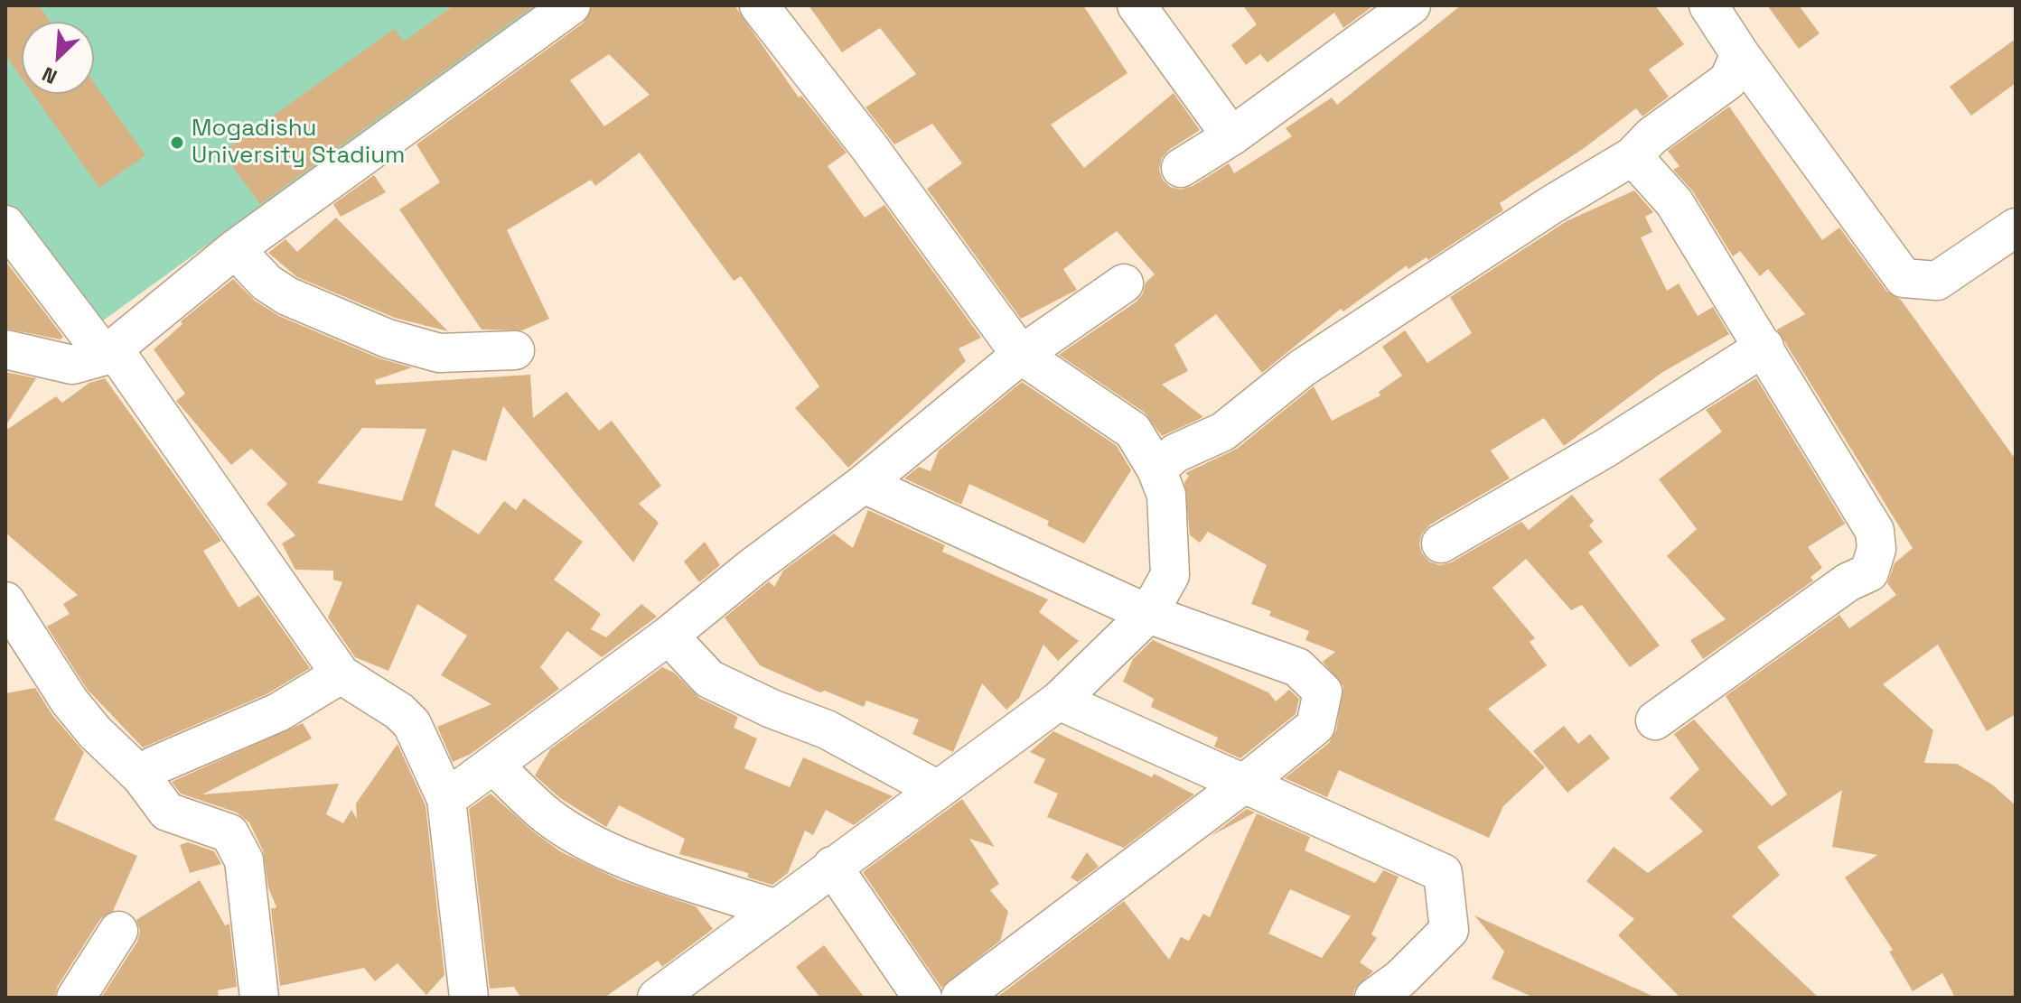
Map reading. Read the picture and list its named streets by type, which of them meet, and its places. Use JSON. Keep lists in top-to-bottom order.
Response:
{
  "places": ["Mogadishu University Stadium"],
  "north": "bottom left"
}
